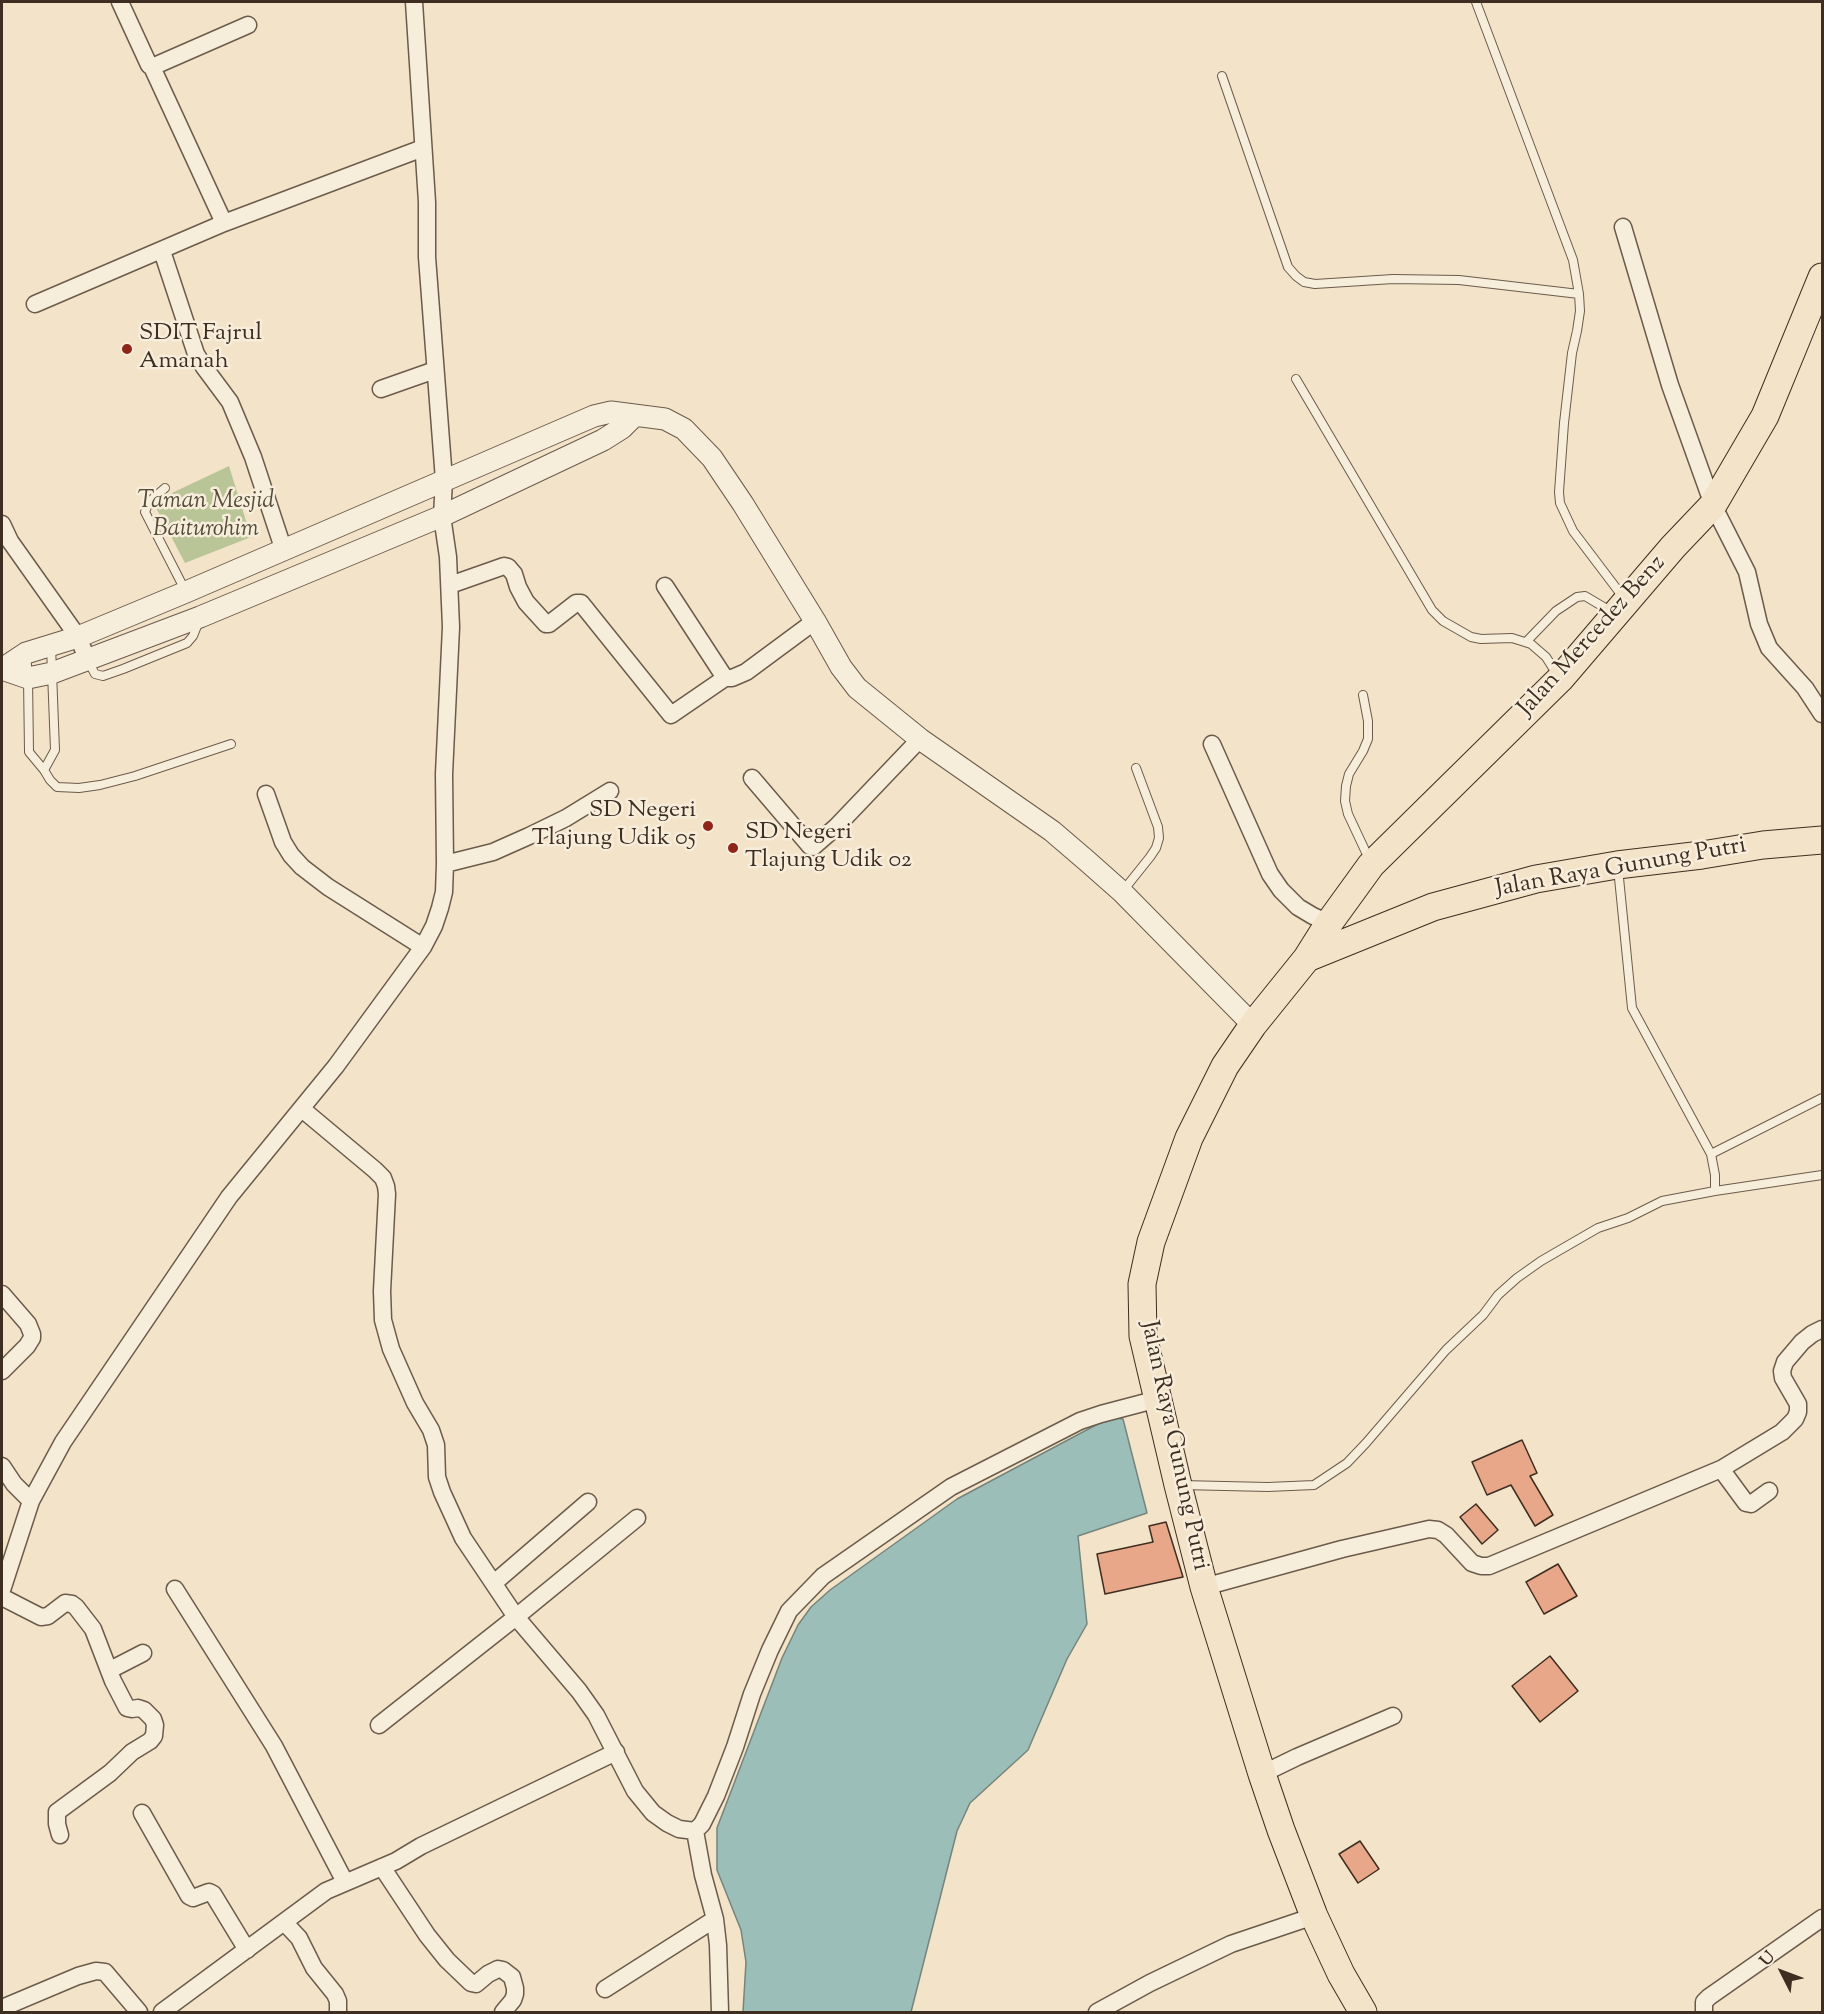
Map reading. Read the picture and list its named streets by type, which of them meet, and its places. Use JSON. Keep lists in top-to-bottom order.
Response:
{
  "streets": {
    "main road": ["Jalan Mercedez Benz", "Jalan Raya Gunung Putri"]
  },
  "crossings": [
    ["Jalan Mercedez Benz", "Jalan Raya Gunung Putri"]
  ],
  "parks": ["Taman Mesjid Baiturohim"],
  "places": ["SDIT Fajrul Amanah", "SD Negeri Tlajung Udik 05", "SD Negeri Tlajung Udik 02"],
  "north": "top left"
}
